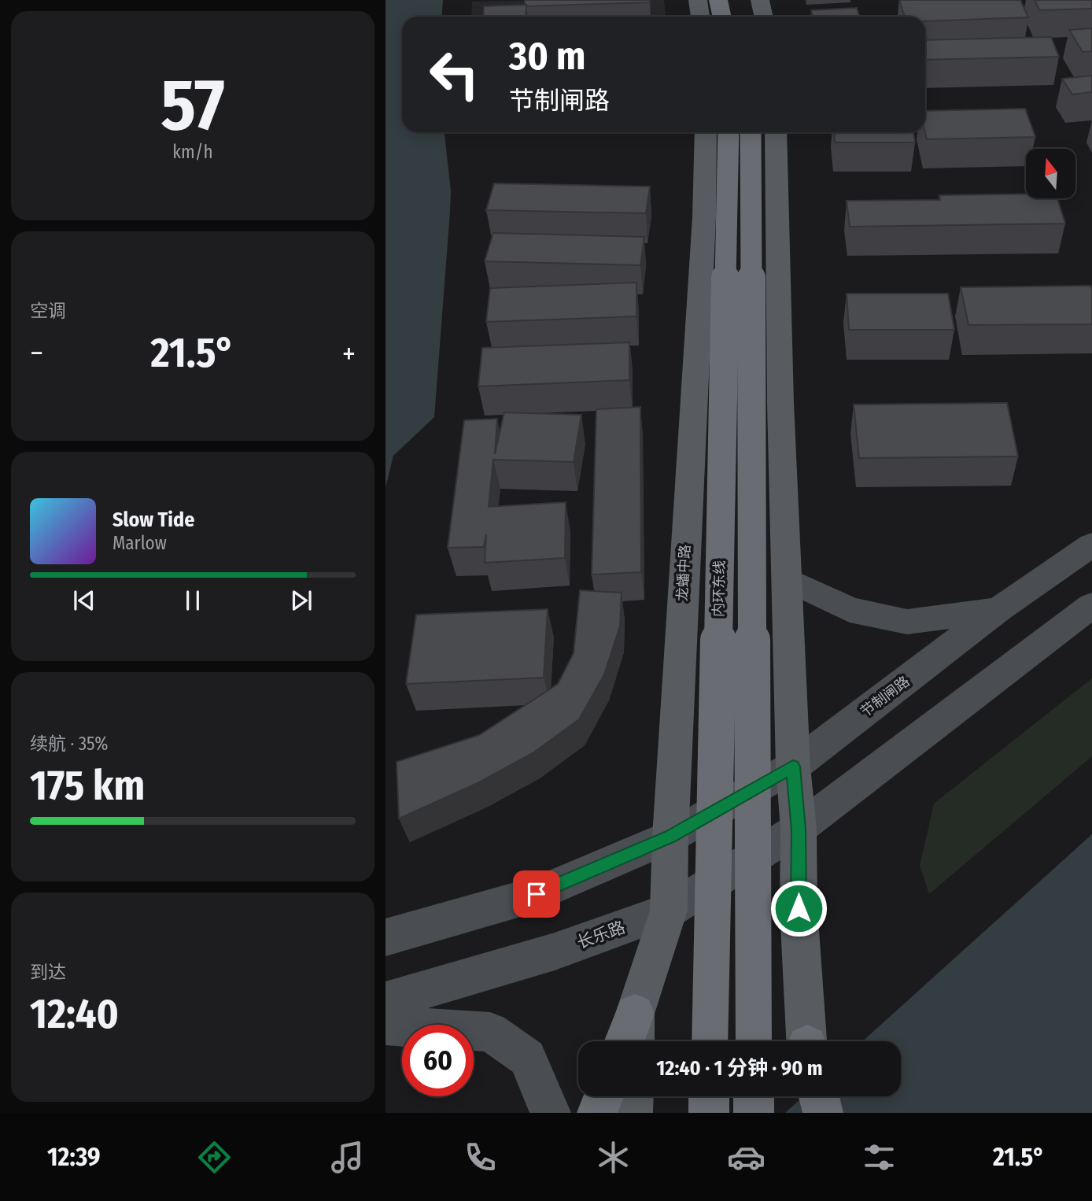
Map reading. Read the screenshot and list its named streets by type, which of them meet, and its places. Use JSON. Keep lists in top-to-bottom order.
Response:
{
  "streets": {
    "highway": ["内环东线"],
    "main road": ["龙蟠中路", "节制闸路", "长乐路"]
  },
  "crossings": [
    ["龙蟠中路", "节制闸路"],
    ["龙蟠中路", "长乐路"]
  ],
  "north": "top",
  "page": {
    "tile": [
      ["57", "km/h"],
      "空调",
      ["续航 · 35%", "175 km"],
      ["到达", "12:40"]
    ],
    "turn": ["30 m", "节制闸路"],
    "heat": ["−", "21.5°", "+"],
    "song": ["Slow Tide", "Marlow"],
    "limit": "60",
    "trip": "12:40 · 1 分钟 · 90 m",
    "tabs": ["12:39", "21.5°"]
  }
}
